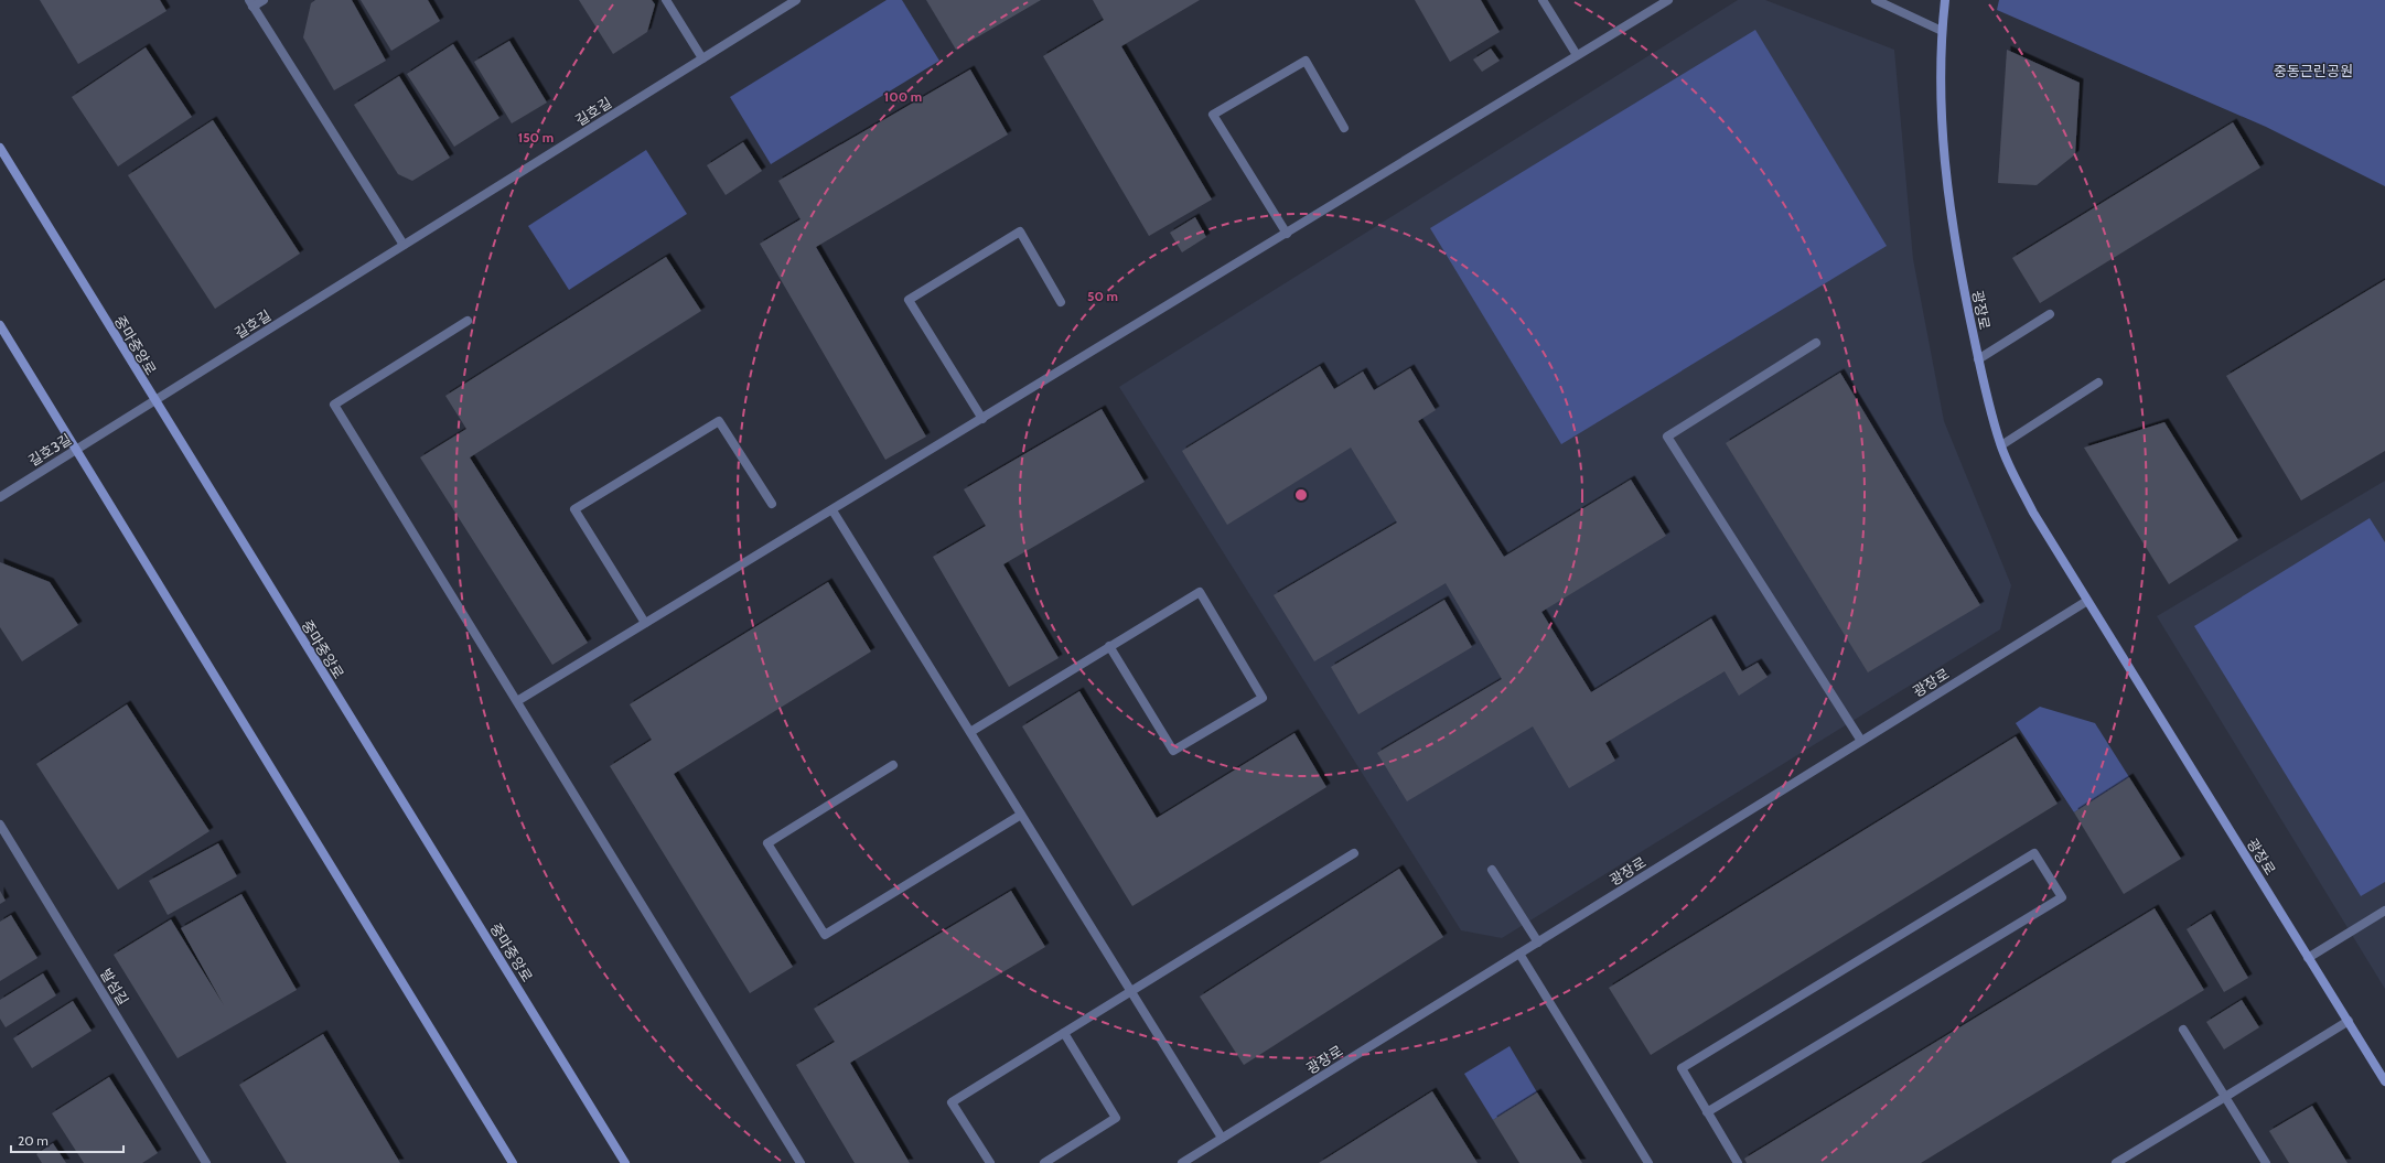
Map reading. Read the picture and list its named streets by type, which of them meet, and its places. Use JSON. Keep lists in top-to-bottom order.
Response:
{
  "streets": {
    "main road": ["광장로", "중마중앙로"],
    "street": ["길호길", "길호3길", "발섬길"]
  },
  "crossings": [
    ["길호길", "중마중앙로"],
    ["길호길", "길호3길"]
  ],
  "parks": ["중동근린공원"],
  "scale_bar": "20 m",
  "rings": ["100 m", "150 m", "50 m"]
}
